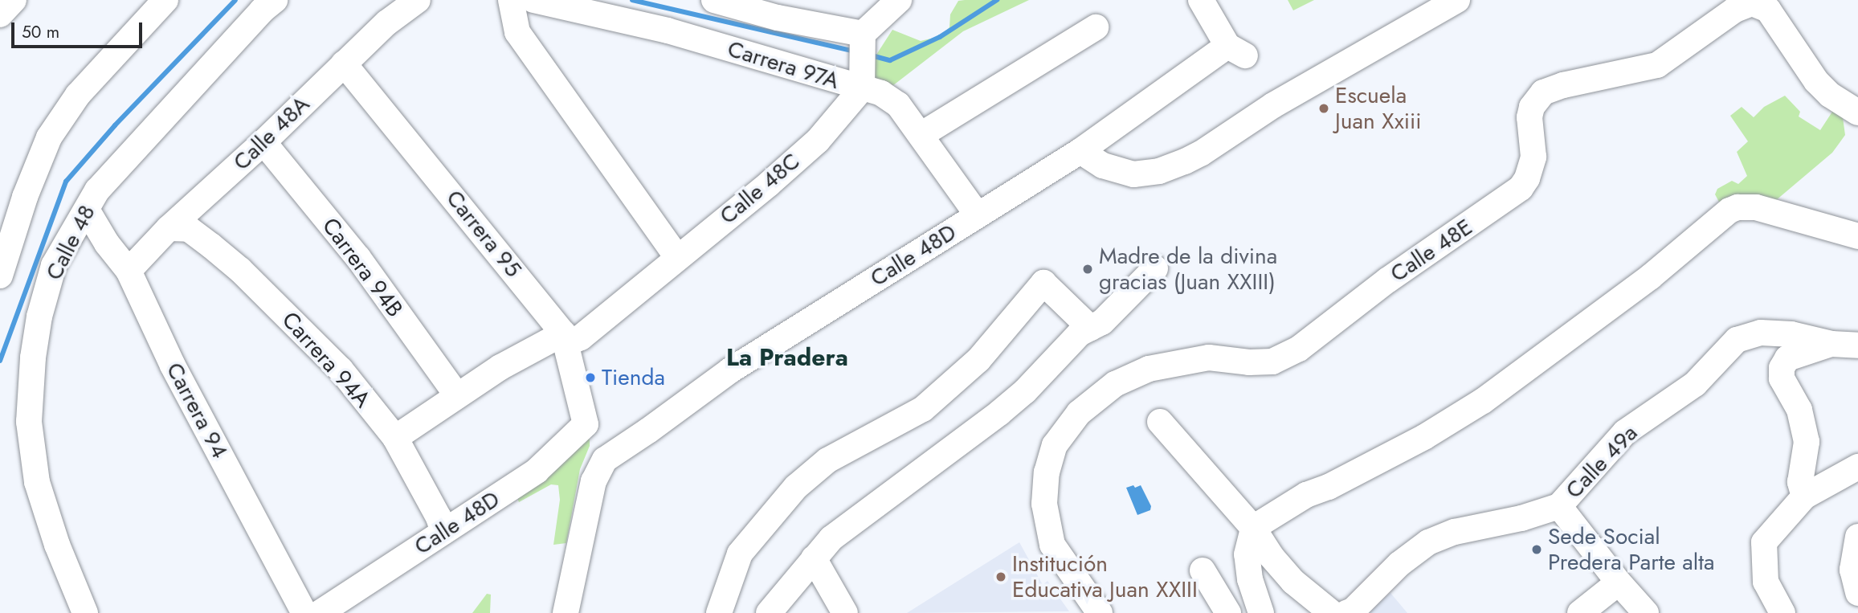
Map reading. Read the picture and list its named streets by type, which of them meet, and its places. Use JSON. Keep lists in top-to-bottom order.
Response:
{
  "streets": {
    "street": [
      "Carrera 97A",
      "Calle 48A",
      "Calle 48C",
      "Carrera 95",
      "Calle 48",
      "Calle 48E",
      "Calle 48D",
      "Carrera 94B",
      "Carrera 94A",
      "Carrera 94",
      "Calle 49a"
    ]
  },
  "crossings": [
    ["Carrera 97A", "Calle 48C"],
    ["Carrera 97A", "Calle 48D"],
    ["Calle 48A", "Carrera 95"],
    ["Calle 48A", "Carrera 94B"],
    ["Calle 48A", "Carrera 94A"],
    ["Calle 48A", "Carrera 94"],
    ["Calle 48C", "Carrera 95"],
    ["Calle 48C", "Carrera 94B"],
    ["Calle 48C", "Carrera 94A"],
    ["Carrera 95", "Calle 48D"],
    ["Calle 48", "Carrera 94"],
    ["Calle 48D", "Carrera 94A"]
  ],
  "districts": ["La Pradera"],
  "places": [
    "Escuela Juan Xxiii",
    "Madre de la divina gracias (Juan XXIII)",
    "Tienda",
    "Sede Social Predera Parte alta",
    "Institución Educativa Juan XXIII"
  ],
  "scale_bar": "50 m"
}
